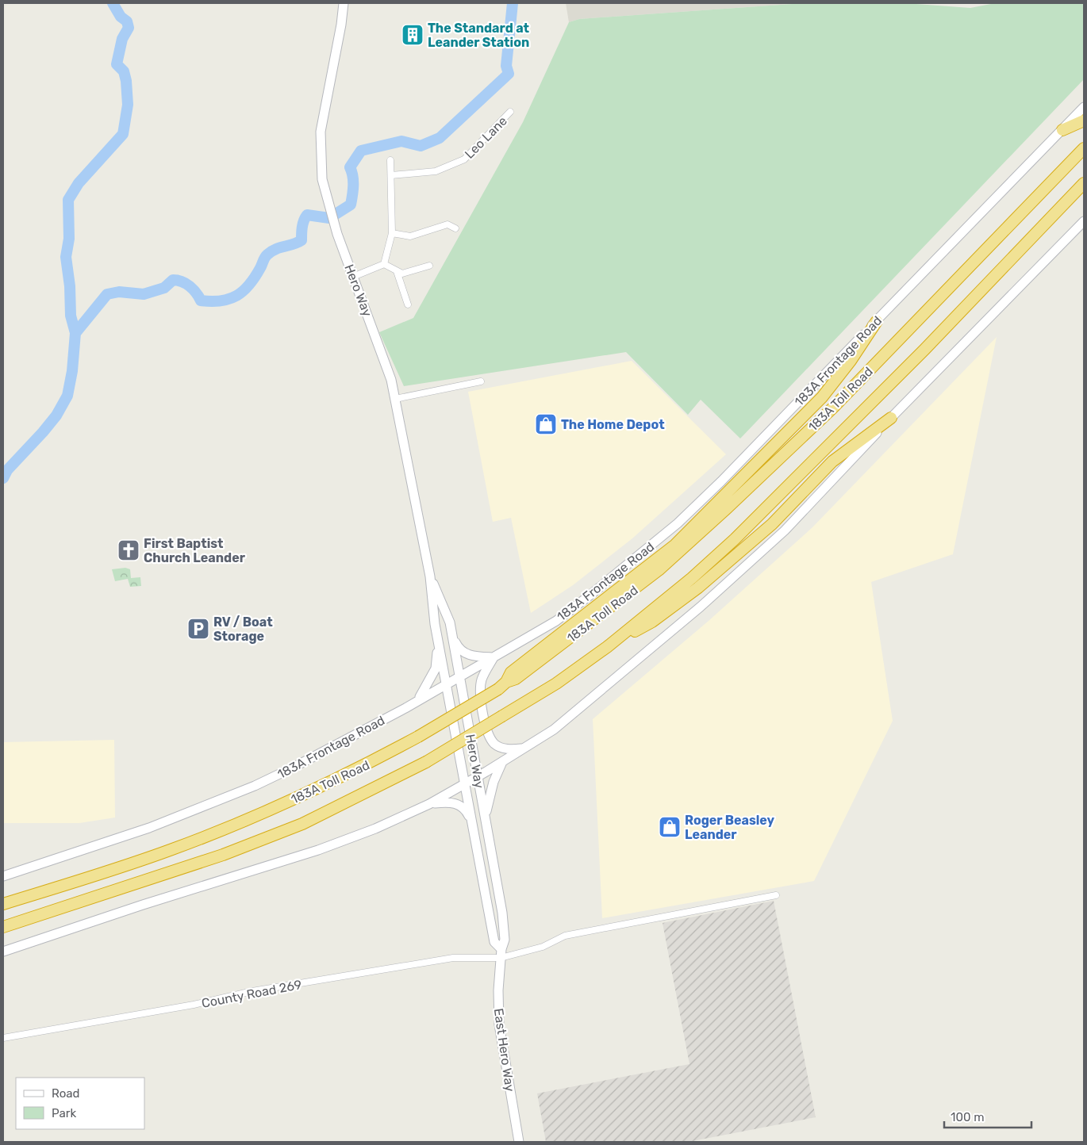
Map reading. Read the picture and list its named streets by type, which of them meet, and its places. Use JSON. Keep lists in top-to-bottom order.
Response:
{
  "streets": {
    "highway": ["183A Toll Road"],
    "main road": ["Hero Way", "183A Frontage Road", "East Hero Way"],
    "street": ["Leo Lane", "County Road 269"]
  },
  "crossings": [
    ["Hero Way", "183A Frontage Road"],
    ["Hero Way", "County Road 269"],
    ["Hero Way", "East Hero Way"],
    ["County Road 269", "East Hero Way"]
  ],
  "places": {
    "building": ["The Standard at Leander Station"],
    "shop": ["The Home Depot", "Roger Beasley Leander"],
    "church": ["First Baptist Church Leander"],
    "parking": ["RV / Boat Storage"]
  },
  "legend": ["Road", "Park"],
  "scale_bar": "100 m"
}
